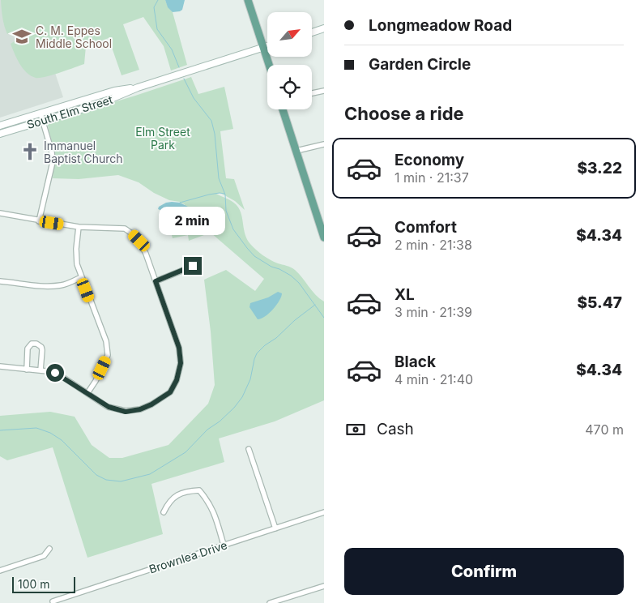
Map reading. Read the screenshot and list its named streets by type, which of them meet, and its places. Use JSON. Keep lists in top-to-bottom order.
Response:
{
  "streets": {
    "street": ["South Elm Street", "Brownlea Drive"]
  },
  "parks": ["Elm Street Park"],
  "places": {
    "school or university": ["C. M. Eppes Middle School"],
    "church": ["Immanuel Baptist Church"]
  },
  "scale_bar": "100 m",
  "north": "top right",
  "page": {
    "banner": ["Longmeadow Road", "Garden Circle"],
    "heading": "Choose a ride",
    "list": [
      {
        "name": "Economy",
        "note": "1 min · 21:37",
        "value": "$3.22"
      },
      {
        "name": "Comfort",
        "note": "2 min · 21:38",
        "value": "$4.34"
      },
      {
        "name": "XL",
        "note": "3 min · 21:39",
        "value": "$5.47"
      },
      {
        "name": "Black",
        "note": "4 min · 21:40",
        "value": "$4.34"
      }
    ],
    "bubble": "2 min",
    "pay": ["Cash", "470 m"],
    "buttons": "Confirm",
    "scale": "100 m"
  }
}
